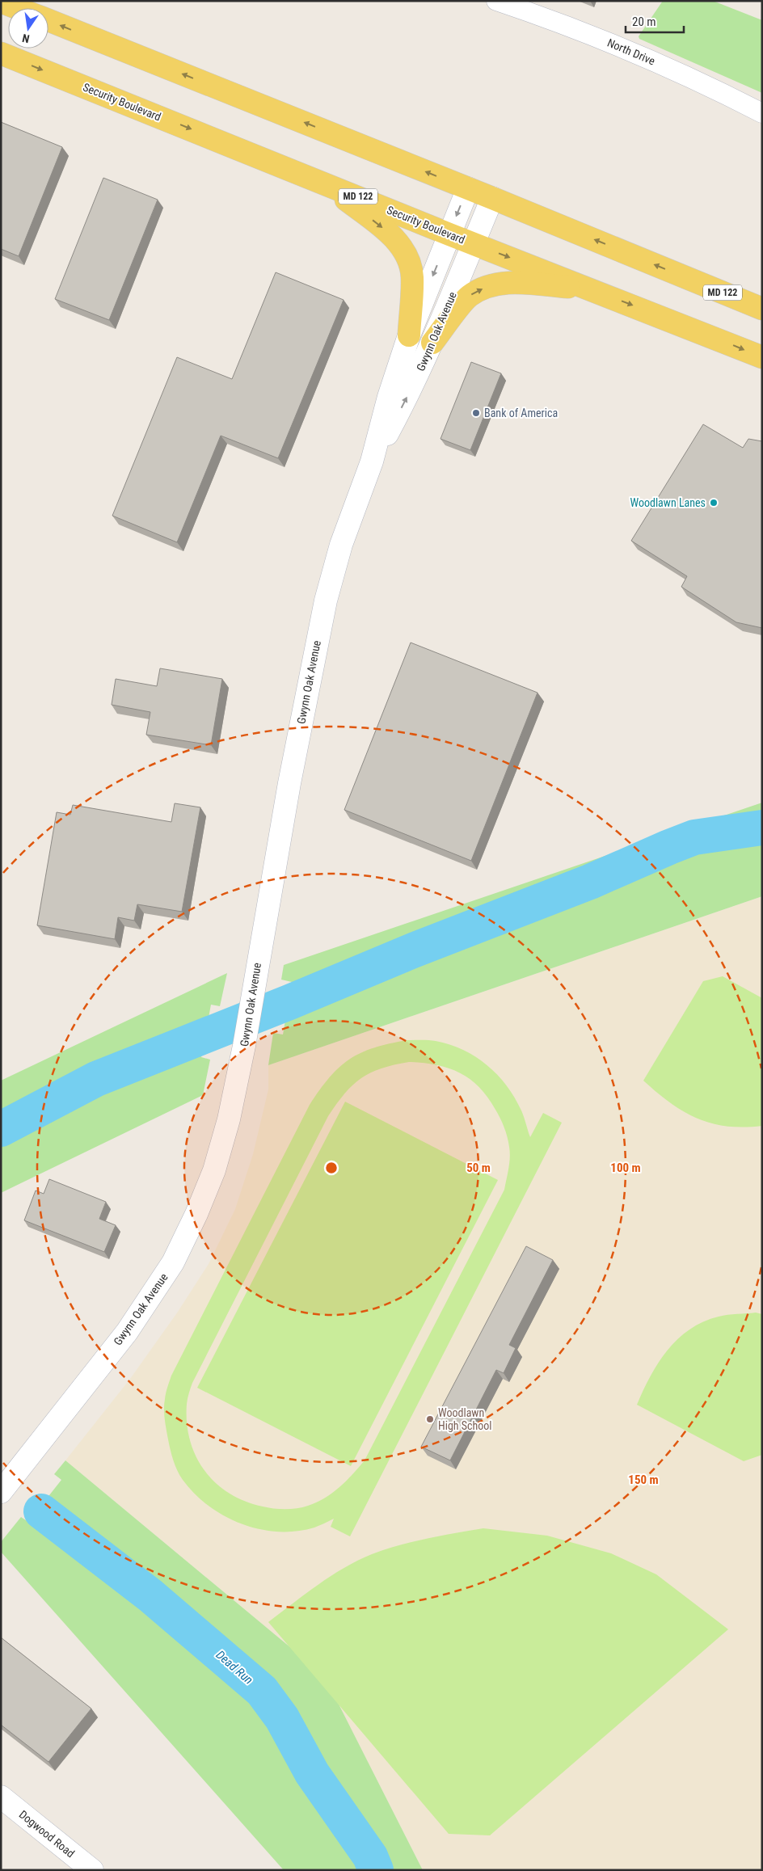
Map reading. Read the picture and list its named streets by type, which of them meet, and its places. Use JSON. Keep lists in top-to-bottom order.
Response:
{
  "streets": {
    "main road": ["Security Boulevard", "MD 122"],
    "street": ["North Drive", "Gwynn Oak Avenue", "Dogwood Road"]
  },
  "crossings": [
    ["Security Boulevard", "Gwynn Oak Avenue"],
    ["MD 122", "Gwynn Oak Avenue"]
  ],
  "water": ["Dead Run"],
  "places": ["Bank of America", "Woodlawn Lanes", "Woodlawn High School"],
  "scale_bar": "20 m",
  "north": "bottom",
  "rings": ["50 m", "100 m", "150 m"]
}
